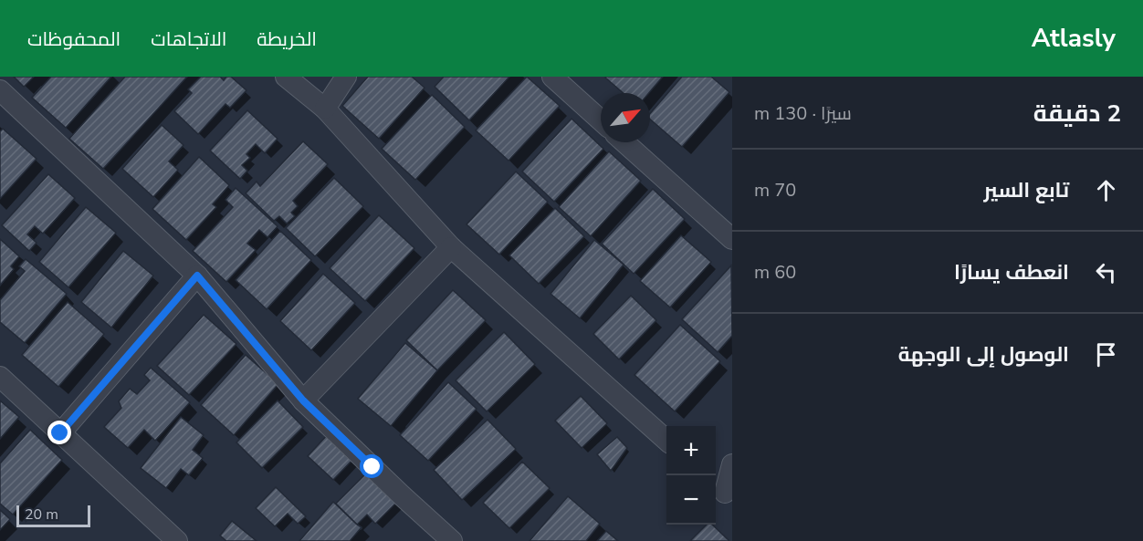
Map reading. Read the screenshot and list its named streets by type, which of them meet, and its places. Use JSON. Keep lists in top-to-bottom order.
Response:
{
  "scale_bar": "20 m",
  "north": "top right",
  "page": {
    "header": "Atlasly",
    "nav": ["الخريطة", "الاتجاهات", "المحفوظات"],
    "heading": ["2 دقيقة", "سيرًا · 130 m"],
    "list": [
      ["تابع السير", "70 m"],
      ["انعطف يسارًا", "60 m"],
      "الوصول إلى الوجهة"
    ],
    "map_buttons": ["+", "−"],
    "scale": "20 m"
  }
}
